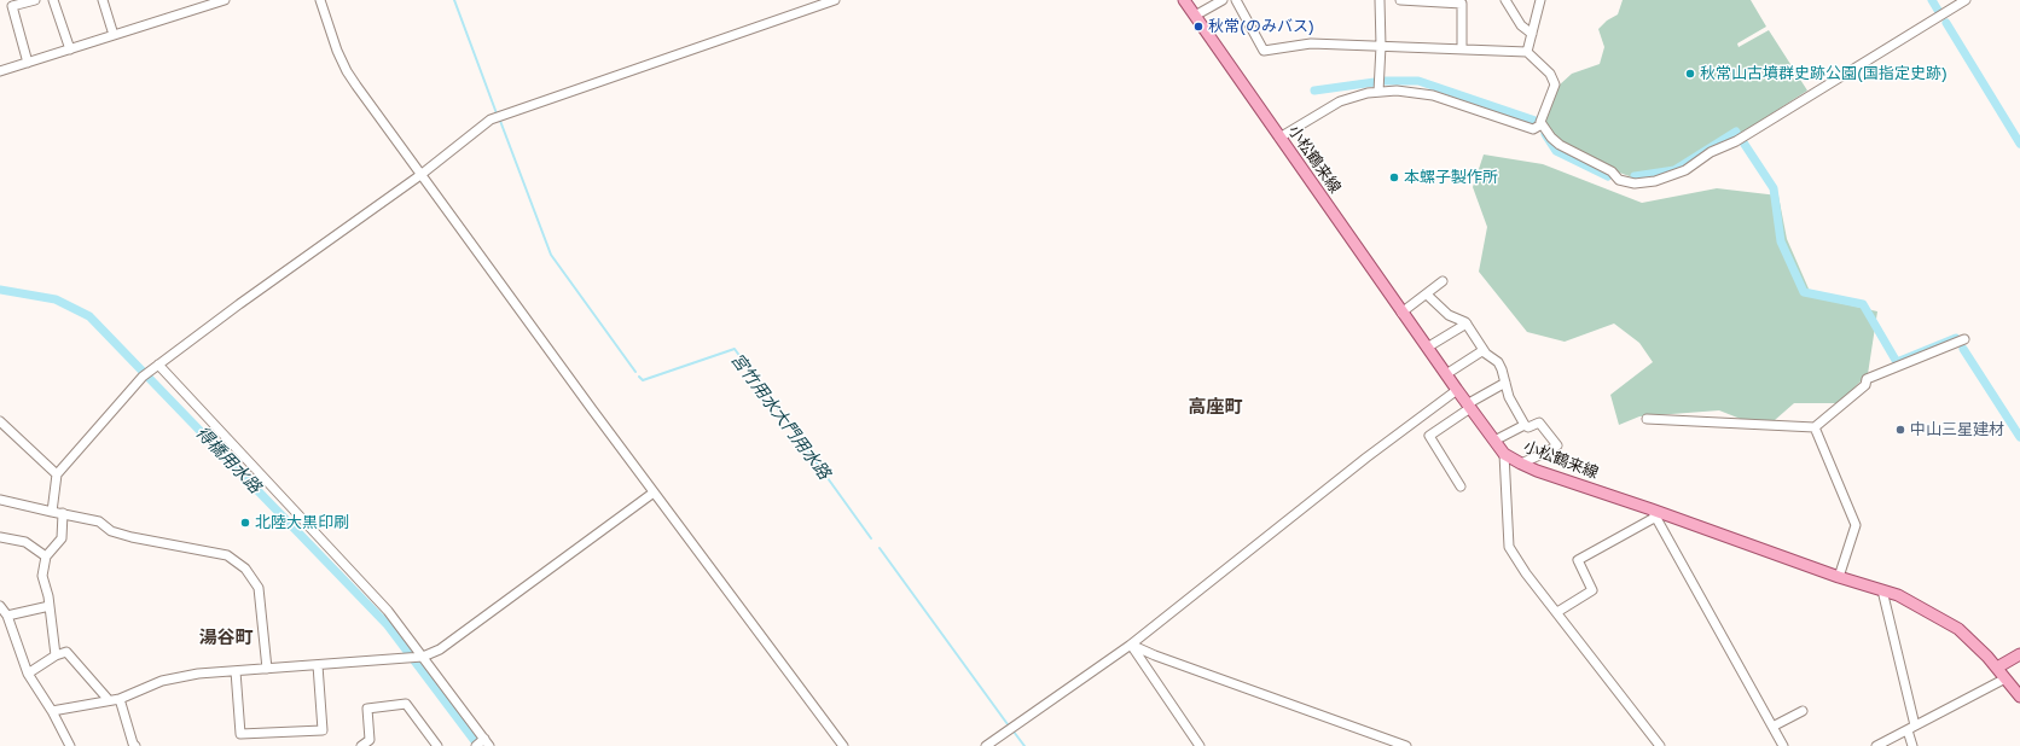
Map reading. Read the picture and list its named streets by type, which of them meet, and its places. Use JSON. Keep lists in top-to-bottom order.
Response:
{
  "streets": {
    "main road": ["小松鶴来線"]
  },
  "districts": ["高座町", "湯谷町"],
  "water": ["宮竹用水大門用水路", "得橋用水路"],
  "places": [
    "秋常(のみバス)",
    "秋常山古墳群史跡公園(国指定史跡)",
    "本螺子製作所",
    "中山三星建材",
    "北陸大黒印刷"
  ]
}
